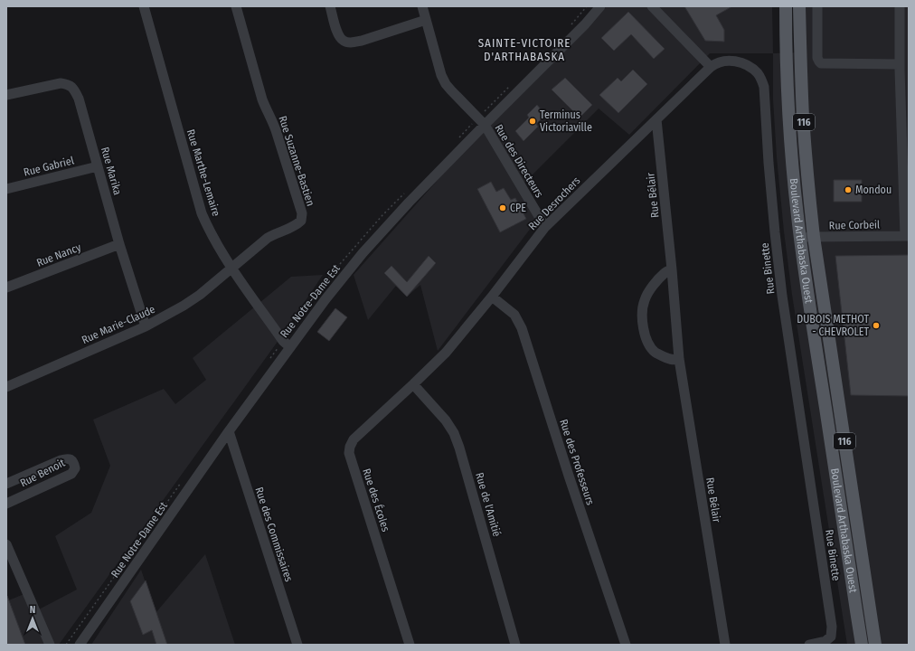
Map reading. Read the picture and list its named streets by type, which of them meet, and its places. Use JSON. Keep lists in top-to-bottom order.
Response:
{
  "streets": {
    "main road": ["116", "Boulevard Arthabaska Ouest"],
    "street": [
      "Rue Suzanne-Bastien",
      "Rue des Directeurs",
      "Rue Gabriel",
      "Rue Marika",
      "Rue Marthe-Lemaire",
      "Rue Bélair",
      "Rue Desrochers",
      "Rue Corbeil",
      "Rue Nancy",
      "Rue Binette",
      "Rue Notre-Dame Est",
      "Rue Marie-Claude",
      "Rue des Professeurs",
      "Rue Benoit",
      "Rue des Écoles",
      "Rue de l'Amitié",
      "Rue des Commissaires"
    ]
  },
  "crossings": [
    ["Rue Suzanne-Bastien", "Rue Marthe-Lemaire"],
    ["Rue Suzanne-Bastien", "Rue Marie-Claude"],
    ["Rue des Directeurs", "Rue Desrochers"],
    ["Rue des Directeurs", "Rue Notre-Dame Est"],
    ["Rue Gabriel", "Rue Marika"],
    ["Rue Marika", "Rue Nancy"],
    ["Rue Marika", "Rue Marie-Claude"],
    ["Rue Marthe-Lemaire", "Rue Notre-Dame Est"],
    ["Rue Marthe-Lemaire", "Rue Marie-Claude"],
    ["Rue Bélair", "Rue Desrochers"],
    ["Rue Desrochers", "Rue Binette"],
    ["Rue Desrochers", "Rue des Professeurs"],
    ["Rue Desrochers", "Rue des Écoles"],
    ["Rue Desrochers", "Rue de l'Amitié"],
    ["Rue Corbeil", "Boulevard Arthabaska Ouest"],
    ["Rue Notre-Dame Est", "Rue des Commissaires"],
    ["Rue des Écoles", "Rue de l'Amitié"]
  ],
  "districts": ["SAINTE-VICTOIRE D'ARTHABASKA"],
  "places": [
    "Terminus Victoriaville",
    "Mondou",
    "CPE",
    "DUBOIS METHOT - CHEVROLET"
  ],
  "north": "top"
}
